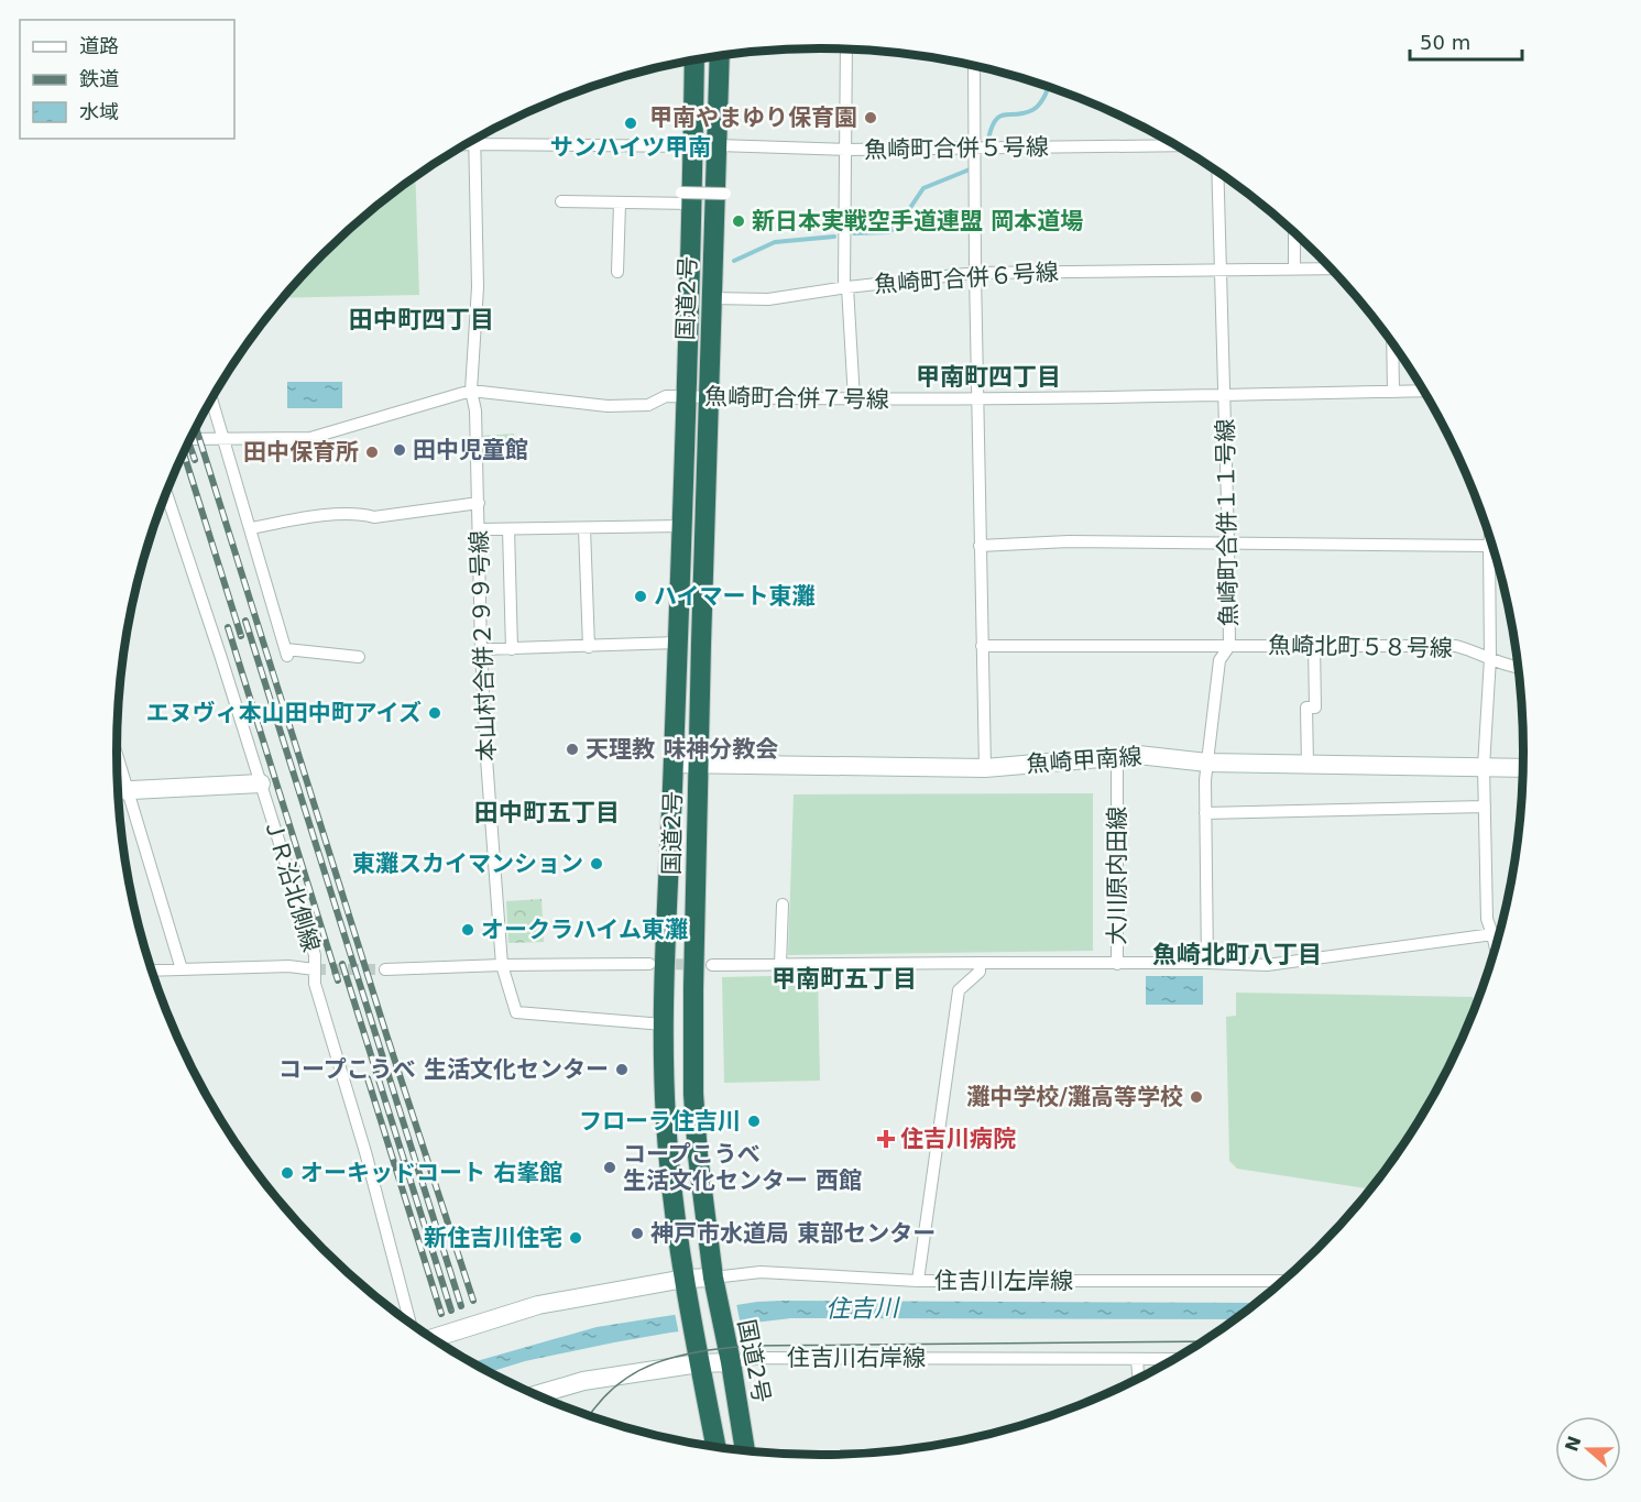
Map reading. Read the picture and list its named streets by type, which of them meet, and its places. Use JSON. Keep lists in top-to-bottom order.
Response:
{
  "streets": {
    "highway": ["国道2号"],
    "street": [
      "魚崎町合併５号線",
      "魚崎町合併６号線",
      "魚崎町合併７号線",
      "魚崎町合併１１号線",
      "本山村合併２９９号線",
      "魚崎北町５８号線",
      "魚崎甲南線",
      "大川原内田線",
      "ＪＲ沿北側線",
      "住吉川左岸線",
      "住吉川右岸線"
    ]
  },
  "crossings": [
    ["魚崎町合併５号線", "国道2号"],
    ["魚崎町合併６号線", "国道2号"],
    ["魚崎町合併６号線", "魚崎町合併１１号線"],
    ["国道2号", "魚崎町合併７号線"],
    ["国道2号", "本山村合併２９９号線"],
    ["国道2号", "魚崎甲南線"],
    ["国道2号", "住吉川左岸線"],
    ["国道2号", "住吉川右岸線"],
    ["魚崎町合併７号線", "魚崎町合併１１号線"],
    ["魚崎町合併７号線", "本山村合併２９９号線"],
    ["魚崎町合併１１号線", "魚崎北町５８号線"],
    ["魚崎町合併１１号線", "魚崎甲南線"],
    ["魚崎甲南線", "大川原内田線"]
  ],
  "districts": [
    "田中町四丁目",
    "甲南町四丁目",
    "田中町五丁目",
    "魚崎北町八丁目",
    "甲南町五丁目"
  ],
  "water": ["住吉川"],
  "places": {
    "other": [
      "甲南やまゆり保育園",
      "サンハイツ甲南",
      "新日本実戦空手道連盟 岡本道場",
      "田中児童館",
      "田中保育所",
      "ハイマート東灘",
      "エヌヴィ本山田中町アイズ",
      "天理教 味神分教会",
      "東灘スカイマンション",
      "オークラハイム東灘",
      "コープこうべ 生活文化センター",
      "灘中学校/灘高等学校",
      "フローラ住吉川",
      "コープこうべ 生活文化センター 西館",
      "オーキッドコート 右峯館",
      "神戸市水道局 東部センター",
      "新住吉川住宅"
    ],
    "health": ["住吉川病院"]
  },
  "legend": ["道路", "鉄道", "水域"],
  "scale_bar": "50 m",
  "north": "left"
}
